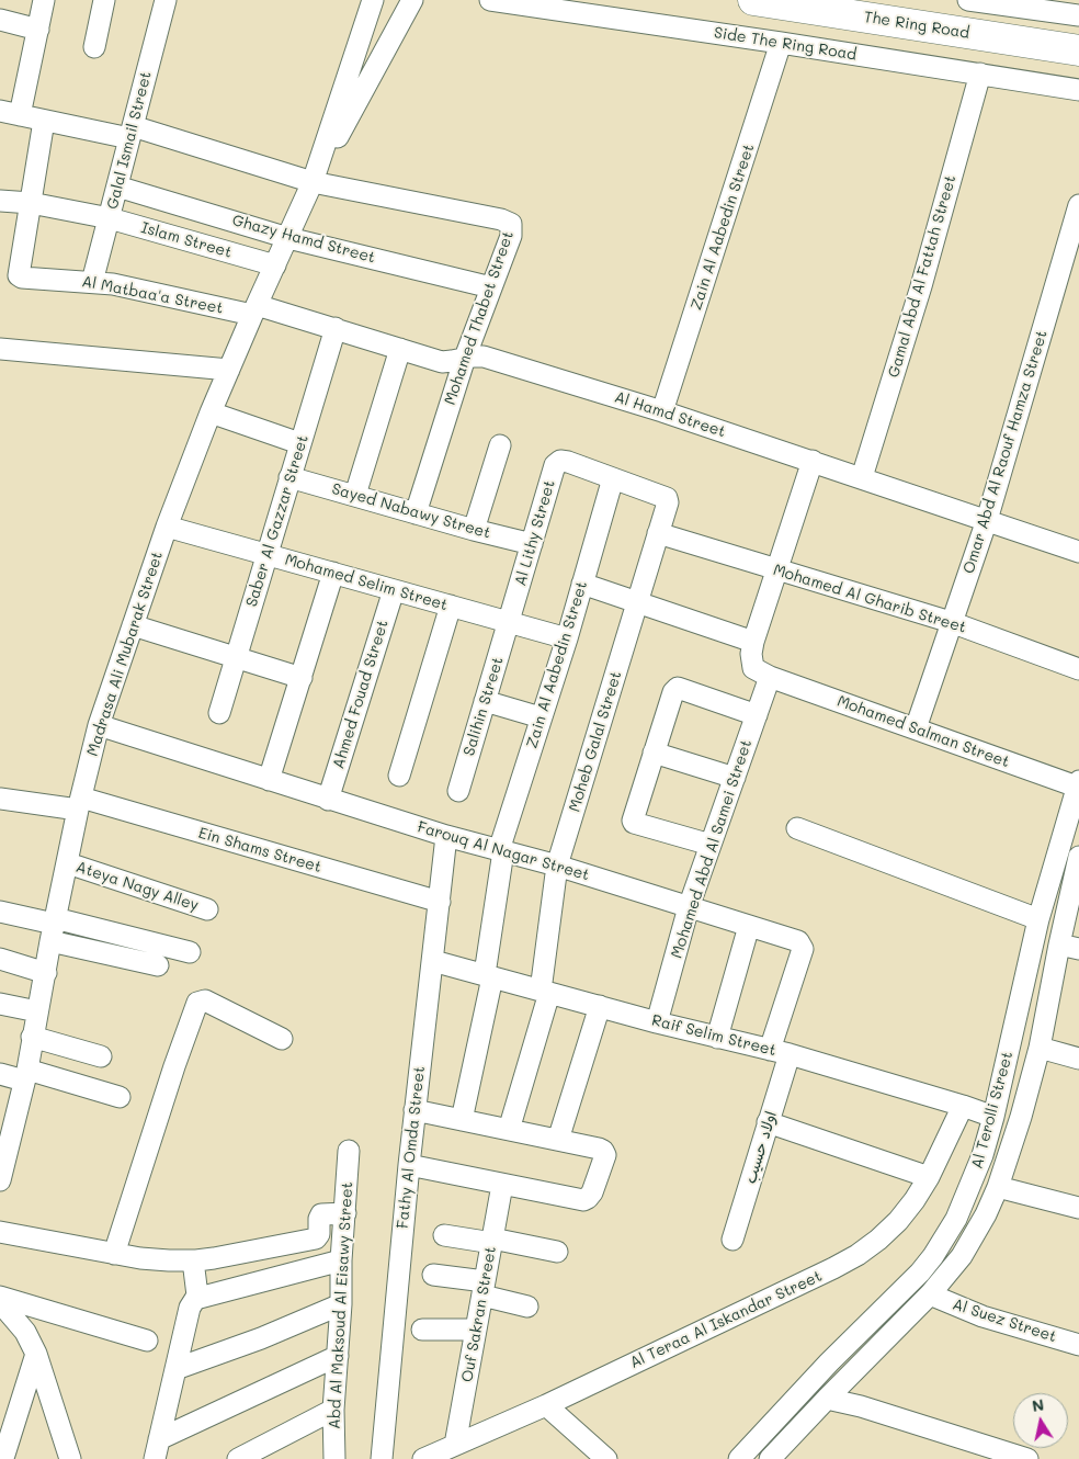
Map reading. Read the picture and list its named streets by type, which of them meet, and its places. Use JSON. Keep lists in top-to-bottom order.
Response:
{
  "streets": {
    "highway": ["The Ring Road"],
    "street": [
      "Side The Ring Road",
      "Galal Ismail Street",
      "Zain Al Aabedin Street",
      "Ghazy Hamd Street",
      "Islam Street",
      "Gamal Abd Al Fattah Street",
      "Al Matbaa'a Street",
      "Mohamed Thabet Street",
      "Al Hamd Street",
      "Omar Abd Al Raouf Hamza Street",
      "Sayed Nabawy Street",
      "Saber Al Gazzar Street",
      "Al Lithy Street",
      "Mohamed Selim Street",
      "Mohamed Al Gharib Street",
      "Madrasa Ali Mubarak Street",
      "Ahmed Fouad Street",
      "Salihin Street",
      "Mohamed Salman Street",
      "Moheb Galal Street",
      "Mohamed Abd Al Samei Street",
      "Ein Shams Street",
      "Farouq Al Nagar Street",
      "Ateya Nagy Alley",
      "Raif Selim Street",
      "Al Terolli Street",
      "Fathy Al Omda Street",
      "اولاد حسيب",
      "Abd Al Maksoud Al Eisawy Street",
      "Ouf Sakran Street",
      "Al Teraa Al Iskandar Street",
      "Al Suez Street"
    ]
  },
  "crossings": [
    ["Side The Ring Road", "Zain Al Aabedin Street"],
    ["Side The Ring Road", "Gamal Abd Al Fattah Street"],
    ["Galal Ismail Street", "Ghazy Hamd Street"],
    ["Galal Ismail Street", "Islam Street"],
    ["Galal Ismail Street", "Al Matbaa'a Street"],
    ["Zain Al Aabedin Street", "Al Hamd Street"],
    ["Zain Al Aabedin Street", "Al Lithy Street"],
    ["Zain Al Aabedin Street", "Mohamed Selim Street"],
    ["Zain Al Aabedin Street", "Farouq Al Nagar Street"],
    ["Zain Al Aabedin Street", "Raif Selim Street"],
    ["Ghazy Hamd Street", "Mohamed Thabet Street"],
    ["Ghazy Hamd Street", "Madrasa Ali Mubarak Street"],
    ["Islam Street", "Al Matbaa'a Street"],
    ["Islam Street", "Madrasa Ali Mubarak Street"],
    ["Gamal Abd Al Fattah Street", "Al Hamd Street"],
    ["Al Matbaa'a Street", "Al Hamd Street"],
    ["Al Matbaa'a Street", "Madrasa Ali Mubarak Street"],
    ["Mohamed Thabet Street", "Al Hamd Street"],
    ["Mohamed Thabet Street", "Sayed Nabawy Street"],
    ["Mohamed Thabet Street", "Madrasa Ali Mubarak Street"],
    ["Al Hamd Street", "Omar Abd Al Raouf Hamza Street"],
    ["Al Hamd Street", "Saber Al Gazzar Street"],
    ["Al Hamd Street", "Madrasa Ali Mubarak Street"],
    ["Omar Abd Al Raouf Hamza Street", "Mohamed Al Gharib Street"],
    ["Omar Abd Al Raouf Hamza Street", "Mohamed Salman Street"],
    ["Sayed Nabawy Street", "Saber Al Gazzar Street"],
    ["Sayed Nabawy Street", "Al Lithy Street"],
    ["Saber Al Gazzar Street", "Mohamed Selim Street"],
    ["Al Lithy Street", "Mohamed Selim Street"],
    ["Al Lithy Street", "Salihin Street"],
    ["Al Lithy Street", "Moheb Galal Street"],
    ["Mohamed Selim Street", "Madrasa Ali Mubarak Street"],
    ["Mohamed Selim Street", "Ahmed Fouad Street"],
    ["Mohamed Selim Street", "Salihin Street"],
    ["Mohamed Al Gharib Street", "Moheb Galal Street"],
    ["Madrasa Ali Mubarak Street", "Ein Shams Street"],
    ["Madrasa Ali Mubarak Street", "Farouq Al Nagar Street"],
    ["Madrasa Ali Mubarak Street", "Ateya Nagy Alley"],
    ["Ahmed Fouad Street", "Farouq Al Nagar Street"],
    ["Mohamed Salman Street", "Mohamed Abd Al Samei Street"],
    ["Mohamed Salman Street", "Al Terolli Street"],
    ["Moheb Galal Street", "Farouq Al Nagar Street"],
    ["Moheb Galal Street", "Raif Selim Street"],
    ["Mohamed Abd Al Samei Street", "Farouq Al Nagar Street"],
    ["Mohamed Abd Al Samei Street", "Raif Selim Street"],
    ["Ein Shams Street", "Fathy Al Omda Street"],
    ["Farouq Al Nagar Street", "Raif Selim Street"],
    ["Farouq Al Nagar Street", "Fathy Al Omda Street"],
    ["Farouq Al Nagar Street", "اولاد حسيب"],
    ["Raif Selim Street", "Al Terolli Street"],
    ["Raif Selim Street", "Fathy Al Omda Street"],
    ["Raif Selim Street", "اولاد حسيب"],
    ["Raif Selim Street", "Al Teraa Al Iskandar Street"],
    ["Al Terolli Street", "Al Suez Street"],
    ["Ouf Sakran Street", "Al Teraa Al Iskandar Street"]
  ],
  "north": "top"
}
